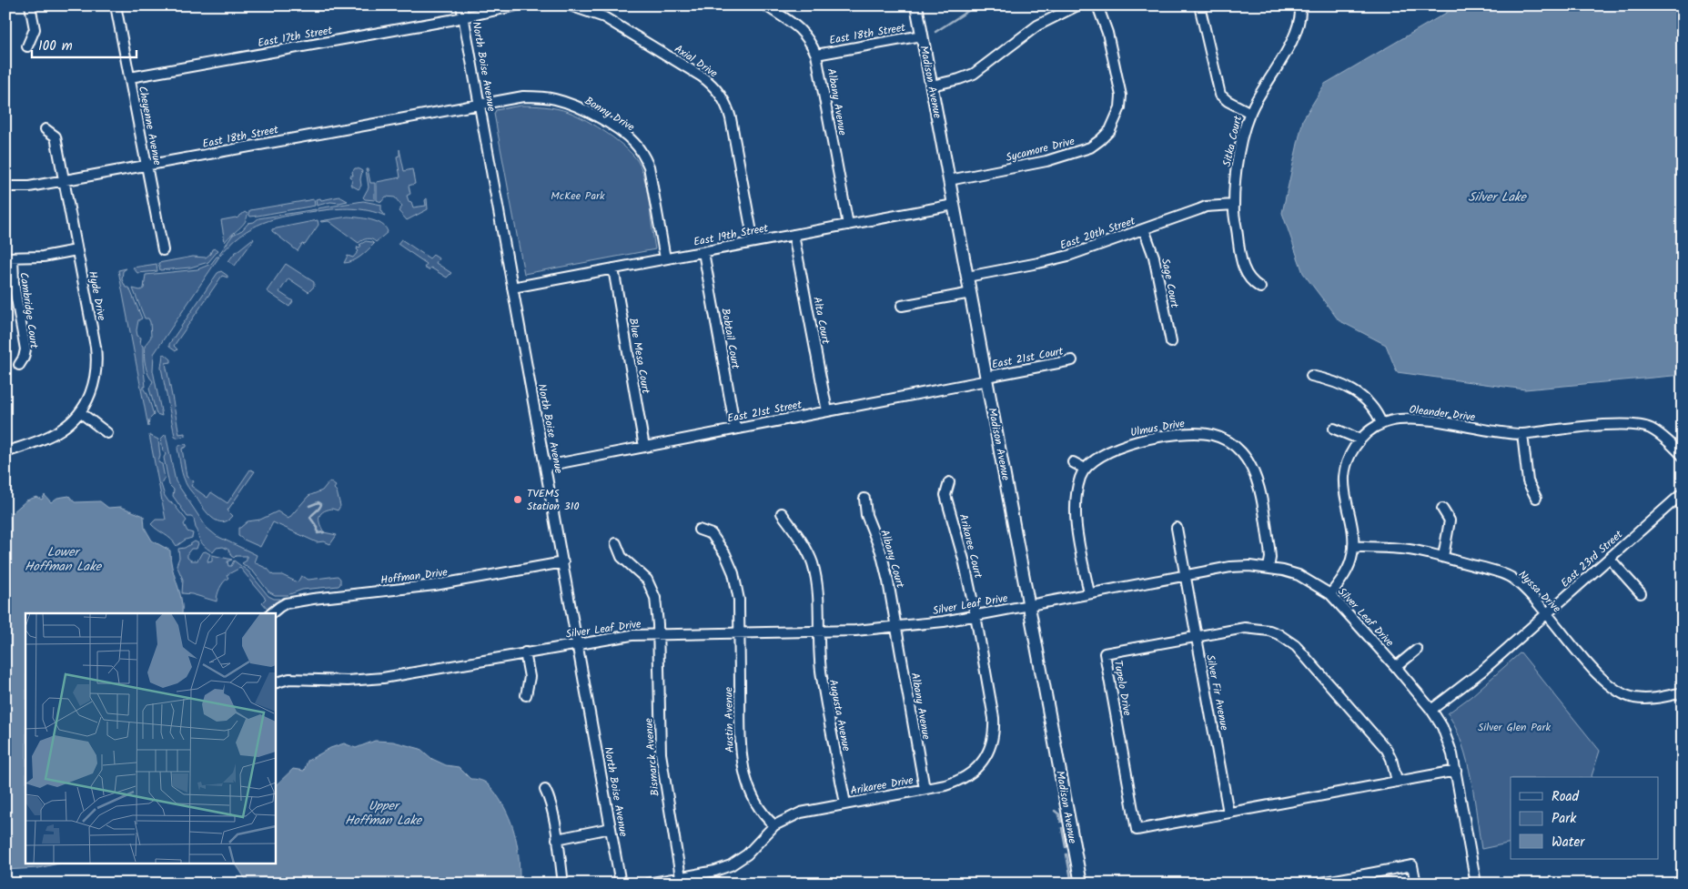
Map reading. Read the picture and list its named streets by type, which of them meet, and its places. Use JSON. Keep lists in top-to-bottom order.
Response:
{
  "streets": {
    "main road": ["Madison Avenue"],
    "street": [
      "East 18th Street",
      "East 17th Street",
      "Axial Drive",
      "North Boise Avenue",
      "Albany Avenue",
      "Bonny Drive",
      "Cheyenne Avenue",
      "Sitka Court",
      "Sycamore Drive",
      "East 20th Street",
      "East 19th Street",
      "Sage Court",
      "Hyde Drive",
      "Cambridge Court",
      "Alta Court",
      "Bobtail Court",
      "Blue Mesa Court",
      "East 21st Court",
      "East 21st Street",
      "Oleander Drive",
      "Ulmus Drive",
      "Arikaree Court",
      "Albany Court",
      "East 23rd Street",
      "Hoffman Drive",
      "Nyssa Drive",
      "Silver Leaf Drive",
      "Tupelo Drive",
      "Silver Fir Avenue",
      "Augusta Avenue",
      "Austin Avenue",
      "Bismarck Avenue",
      "Arikaree Drive"
    ]
  },
  "crossings": [
    ["East 18th Street", "North Boise Avenue"],
    ["East 18th Street", "Madison Avenue"],
    ["East 18th Street", "Albany Avenue"],
    ["East 18th Street", "Bonny Drive"],
    ["East 18th Street", "Cheyenne Avenue"],
    ["East 18th Street", "Hyde Drive"],
    ["East 17th Street", "North Boise Avenue"],
    ["East 17th Street", "Cheyenne Avenue"],
    ["Axial Drive", "East 19th Street"],
    ["North Boise Avenue", "Bonny Drive"],
    ["North Boise Avenue", "East 19th Street"],
    ["North Boise Avenue", "East 21st Street"],
    ["North Boise Avenue", "Hoffman Drive"],
    ["North Boise Avenue", "Silver Leaf Drive"],
    ["Madison Avenue", "Sycamore Drive"],
    ["Madison Avenue", "East 20th Street"],
    ["Madison Avenue", "East 19th Street"],
    ["Madison Avenue", "East 21st Court"],
    ["Madison Avenue", "East 21st Street"],
    ["Madison Avenue", "Silver Leaf Drive"],
    ["Albany Avenue", "East 19th Street"],
    ["Albany Avenue", "Albany Court"],
    ["Albany Avenue", "Silver Leaf Drive"],
    ["Albany Avenue", "Arikaree Drive"],
    ["Bonny Drive", "East 19th Street"],
    ["Sitka Court", "East 20th Street"],
    ["East 20th Street", "Sage Court"],
    ["East 19th Street", "Alta Court"],
    ["East 19th Street", "Bobtail Court"],
    ["East 19th Street", "Blue Mesa Court"],
    ["Alta Court", "East 21st Street"],
    ["Bobtail Court", "East 21st Street"],
    ["Blue Mesa Court", "East 21st Street"],
    ["East 21st Court", "East 21st Street"],
    ["Oleander Drive", "Nyssa Drive"],
    ["Oleander Drive", "Silver Leaf Drive"],
    ["Ulmus Drive", "Silver Leaf Drive"],
    ["Arikaree Court", "Silver Leaf Drive"],
    ["Arikaree Court", "Arikaree Drive"],
    ["Albany Court", "Silver Leaf Drive"],
    ["East 23rd Street", "Nyssa Drive"],
    ["East 23rd Street", "Silver Leaf Drive"],
    ["Silver Leaf Drive", "Tupelo Drive"],
    ["Silver Leaf Drive", "Silver Fir Avenue"],
    ["Silver Leaf Drive", "Augusta Avenue"],
    ["Silver Leaf Drive", "Austin Avenue"],
    ["Silver Leaf Drive", "Bismarck Avenue"],
    ["Silver Leaf Drive", "Arikaree Drive"],
    ["Tupelo Drive", "Silver Fir Avenue"],
    ["Augusta Avenue", "Arikaree Drive"],
    ["Austin Avenue", "Arikaree Drive"],
    ["Bismarck Avenue", "Arikaree Drive"]
  ],
  "water": ["Silver Lake", "Lower Hoffman Lake", "Upper Hoffman Lake"],
  "parks": ["McKee Park", "Silver Glen Park"],
  "places": ["TVEMS Station 310"],
  "legend": ["Road", "Park", "Water"],
  "scale_bar": "100 m"
}
